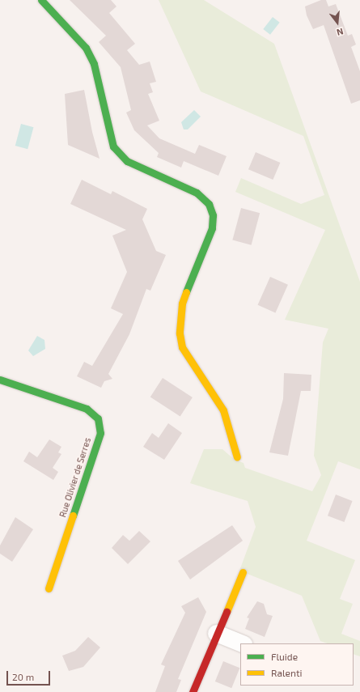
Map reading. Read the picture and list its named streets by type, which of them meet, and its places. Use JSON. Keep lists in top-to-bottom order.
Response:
{
  "streets": {
    "street": ["Rue Olivier de Serres"]
  },
  "legend": ["Fluide", "Ralenti"],
  "scale_bar": "20 m",
  "north": "bottom"
}
